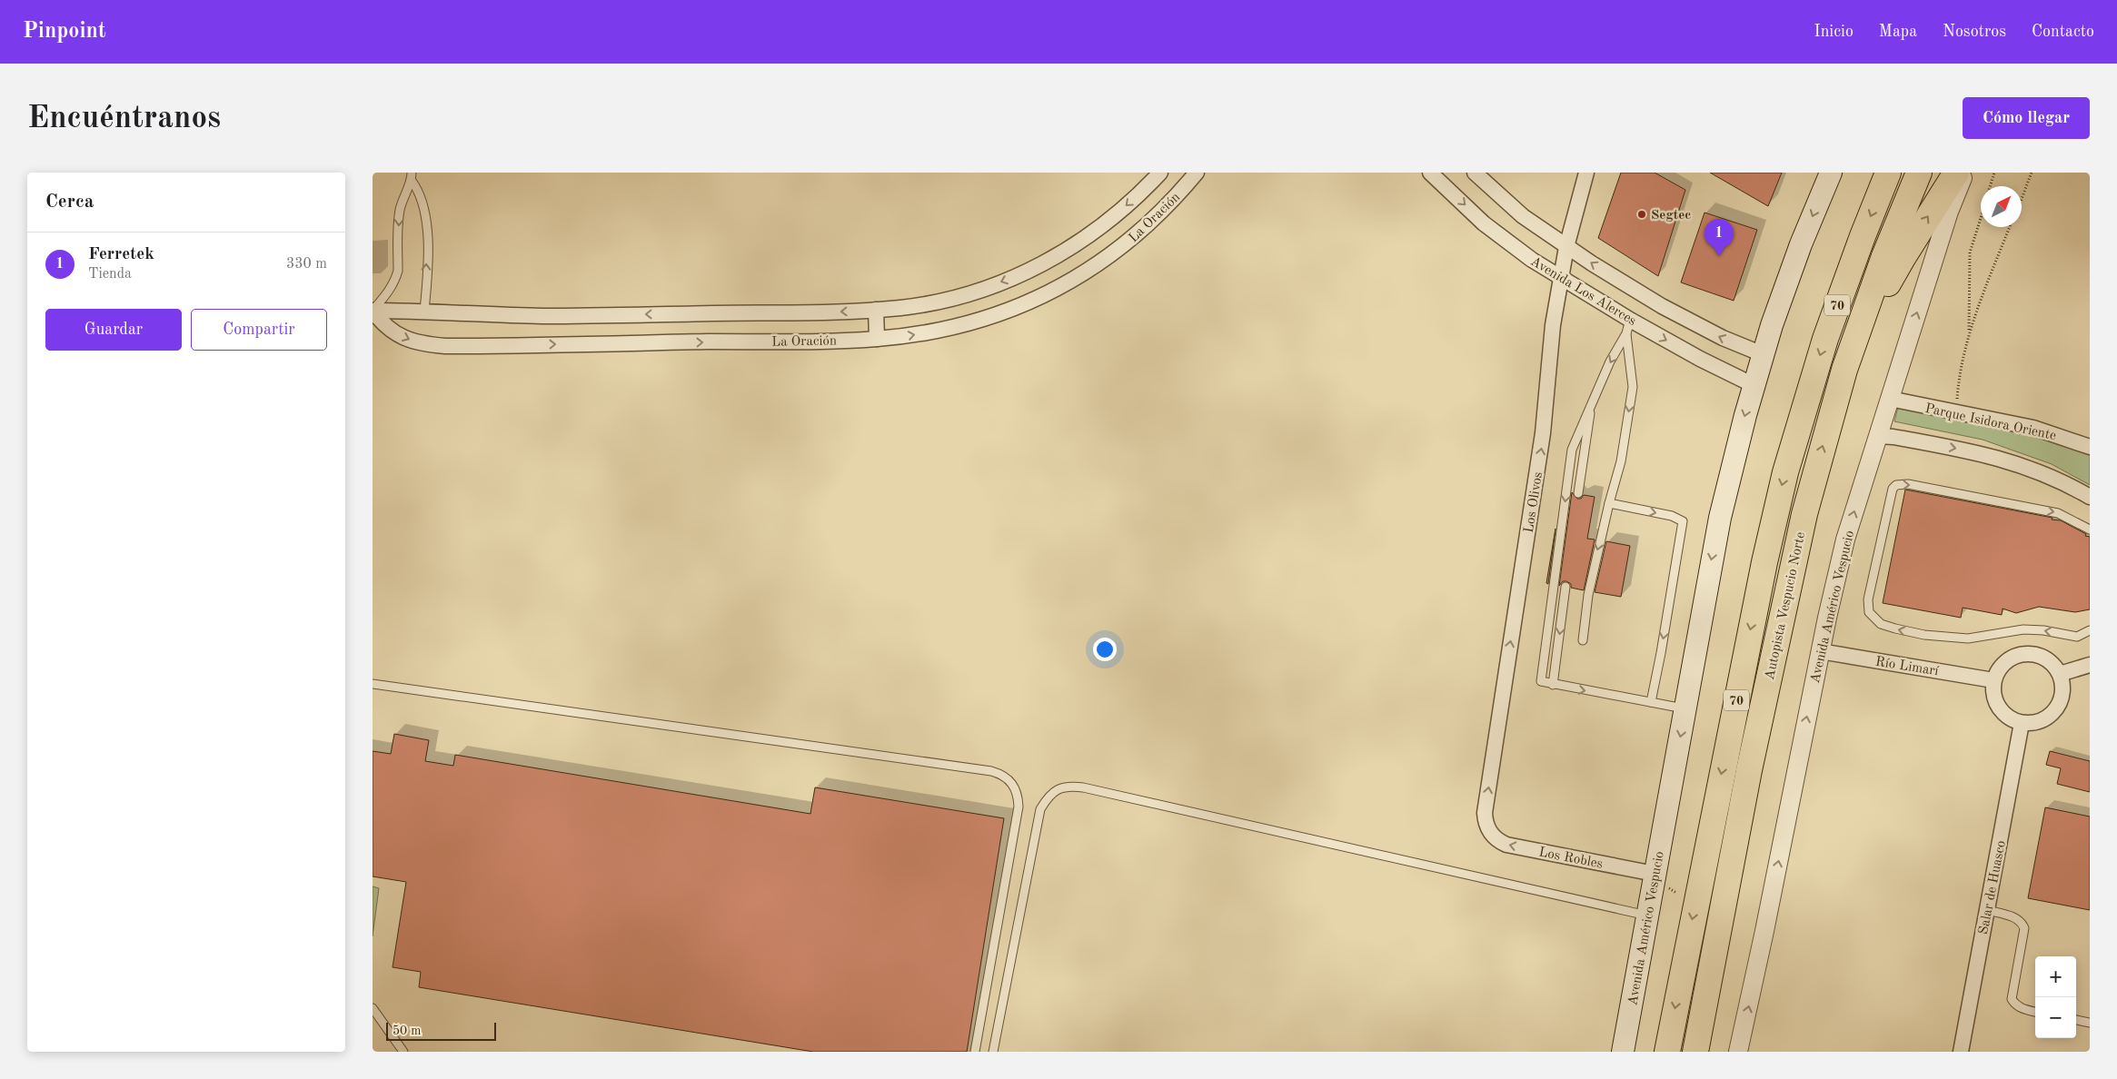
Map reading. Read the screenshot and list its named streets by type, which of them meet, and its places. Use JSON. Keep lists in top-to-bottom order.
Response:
{
  "streets": {
    "highway": ["70", "Autopista Vespucio Norte"],
    "main road": ["Avenida Américo Vespucio"],
    "street": [
      "La Oración",
      "Avenida Los Alerces",
      "Parque Isidora Oriente",
      "Los Olivos",
      "Río Limarí",
      "Los Robles",
      "Salar de Huasco"
    ]
  },
  "crossings": [
    ["Avenida Los Alerces", "Los Olivos"],
    ["Avenida Los Alerces", "Avenida Américo Vespucio"],
    ["Parque Isidora Oriente", "Avenida Américo Vespucio"],
    ["Los Olivos", "Los Robles"],
    ["Avenida Américo Vespucio", "Río Limarí"],
    ["Avenida Américo Vespucio", "Los Robles"],
    ["Río Limarí", "Salar de Huasco"]
  ],
  "one_way": ["Los Olivos", "Los Robles"],
  "places": ["Segtec"],
  "scale_bar": "50 m",
  "north": "top right",
  "page": {
    "header": "Pinpoint",
    "nav": [
      "Inicio",
      "Mapa",
      "Nosotros",
      "Contacto"
    ],
    "buttons": [
      "Cómo llegar",
      ["Guardar", "Compartir"]
    ],
    "title": "Encuéntranos",
    "heading": "Cerca",
    "pins": "1",
    "list": [
      {
        "mark": "1",
        "name": "Ferretek",
        "note": "Tienda",
        "value": "330 m"
      }
    ],
    "map_buttons": ["+", "−"],
    "scale": "50 m"
  }
}
